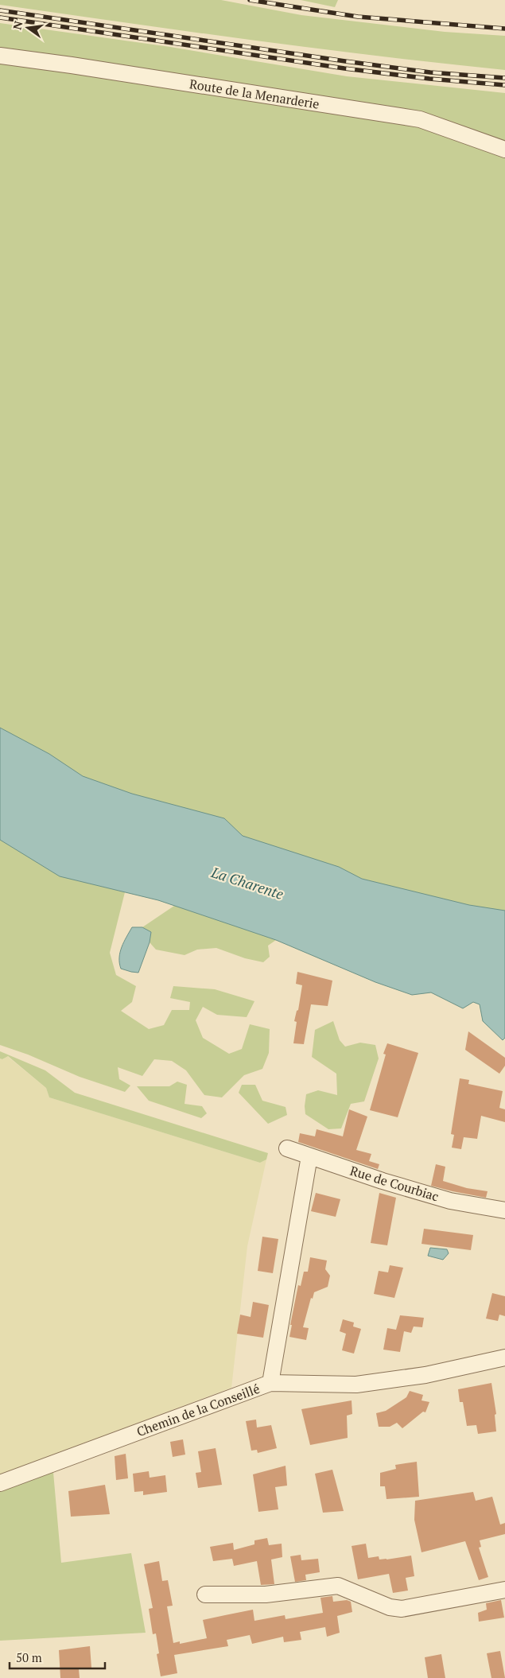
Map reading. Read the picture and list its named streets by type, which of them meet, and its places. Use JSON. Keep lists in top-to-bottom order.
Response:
{
  "streets": {
    "street": ["Route de la Menarderie", "Rue de Courbiac", "Chemin de la Conseillé"]
  },
  "crossings": [
    ["Rue de Courbiac", "Chemin de la Conseillé"]
  ],
  "water": ["La Charente"],
  "scale_bar": "50 m",
  "north": "left"
}
